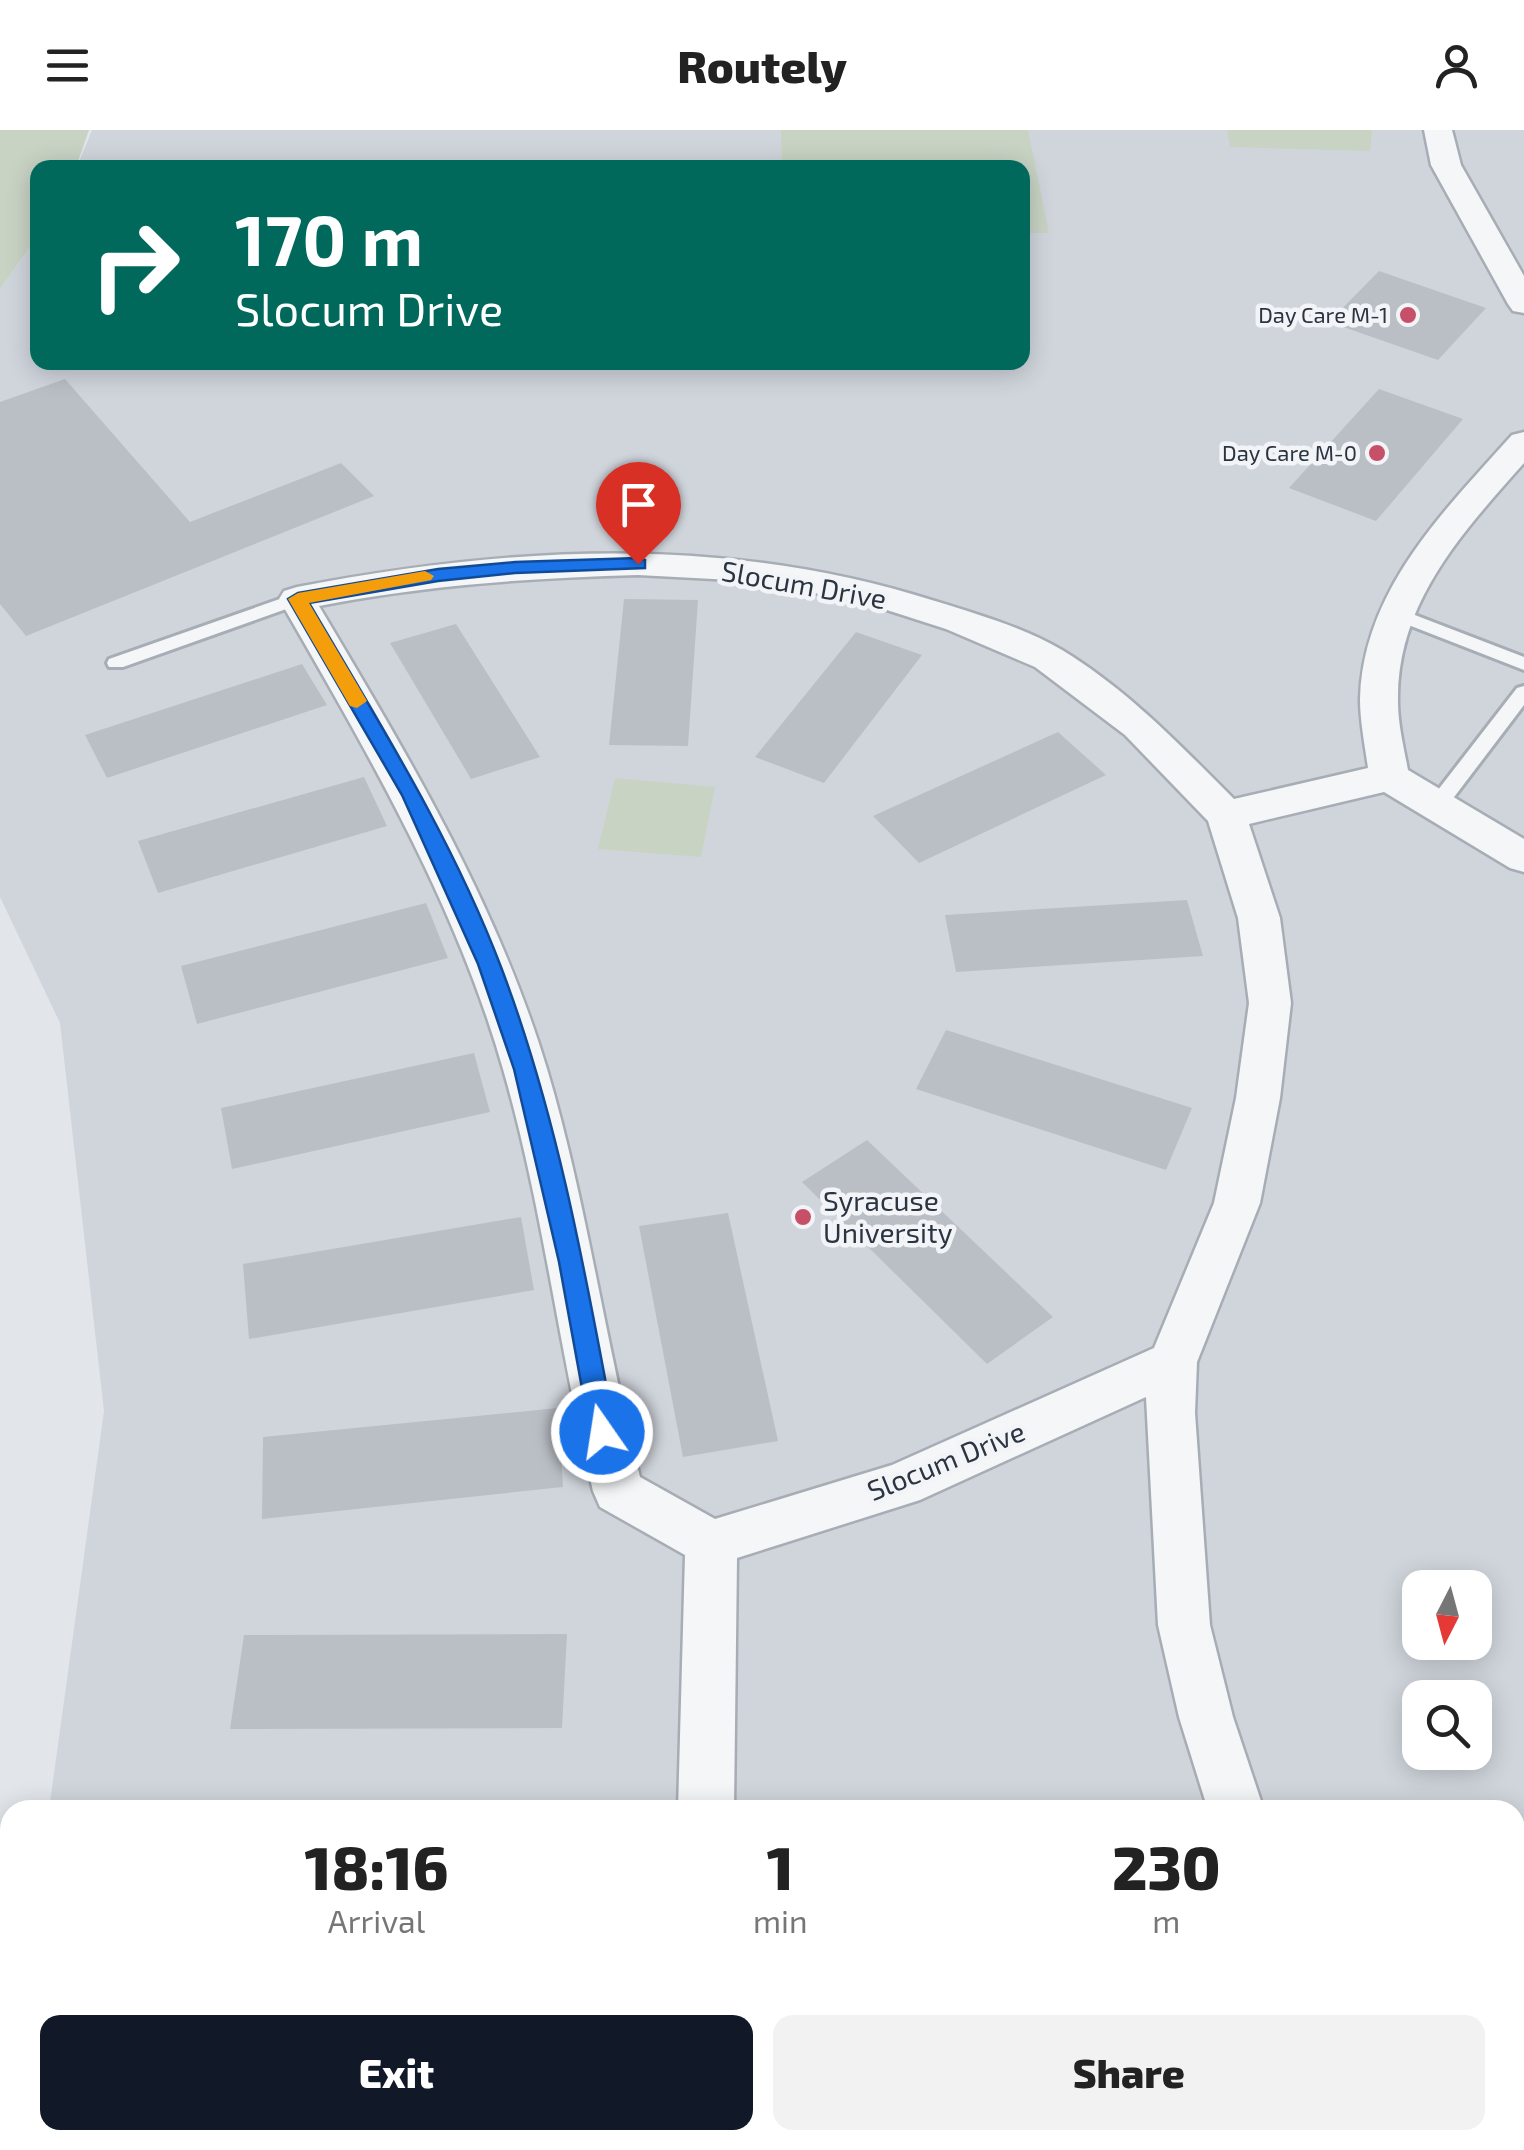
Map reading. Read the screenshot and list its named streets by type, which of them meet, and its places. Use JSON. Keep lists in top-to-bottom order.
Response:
{
  "streets": {
    "street": ["Slocum Drive"]
  },
  "places": ["Day Care M-1", "Day Care M-0", "Syracuse University"],
  "north": "bottom",
  "page": {
    "header": "Routely",
    "turn": ["170 m", "Slocum Drive"],
    "eta": [
      "18:16",
      "Arrival",
      "1",
      "min",
      "230",
      "m"
    ],
    "buttons": ["Exit", "Share"]
  }
}
